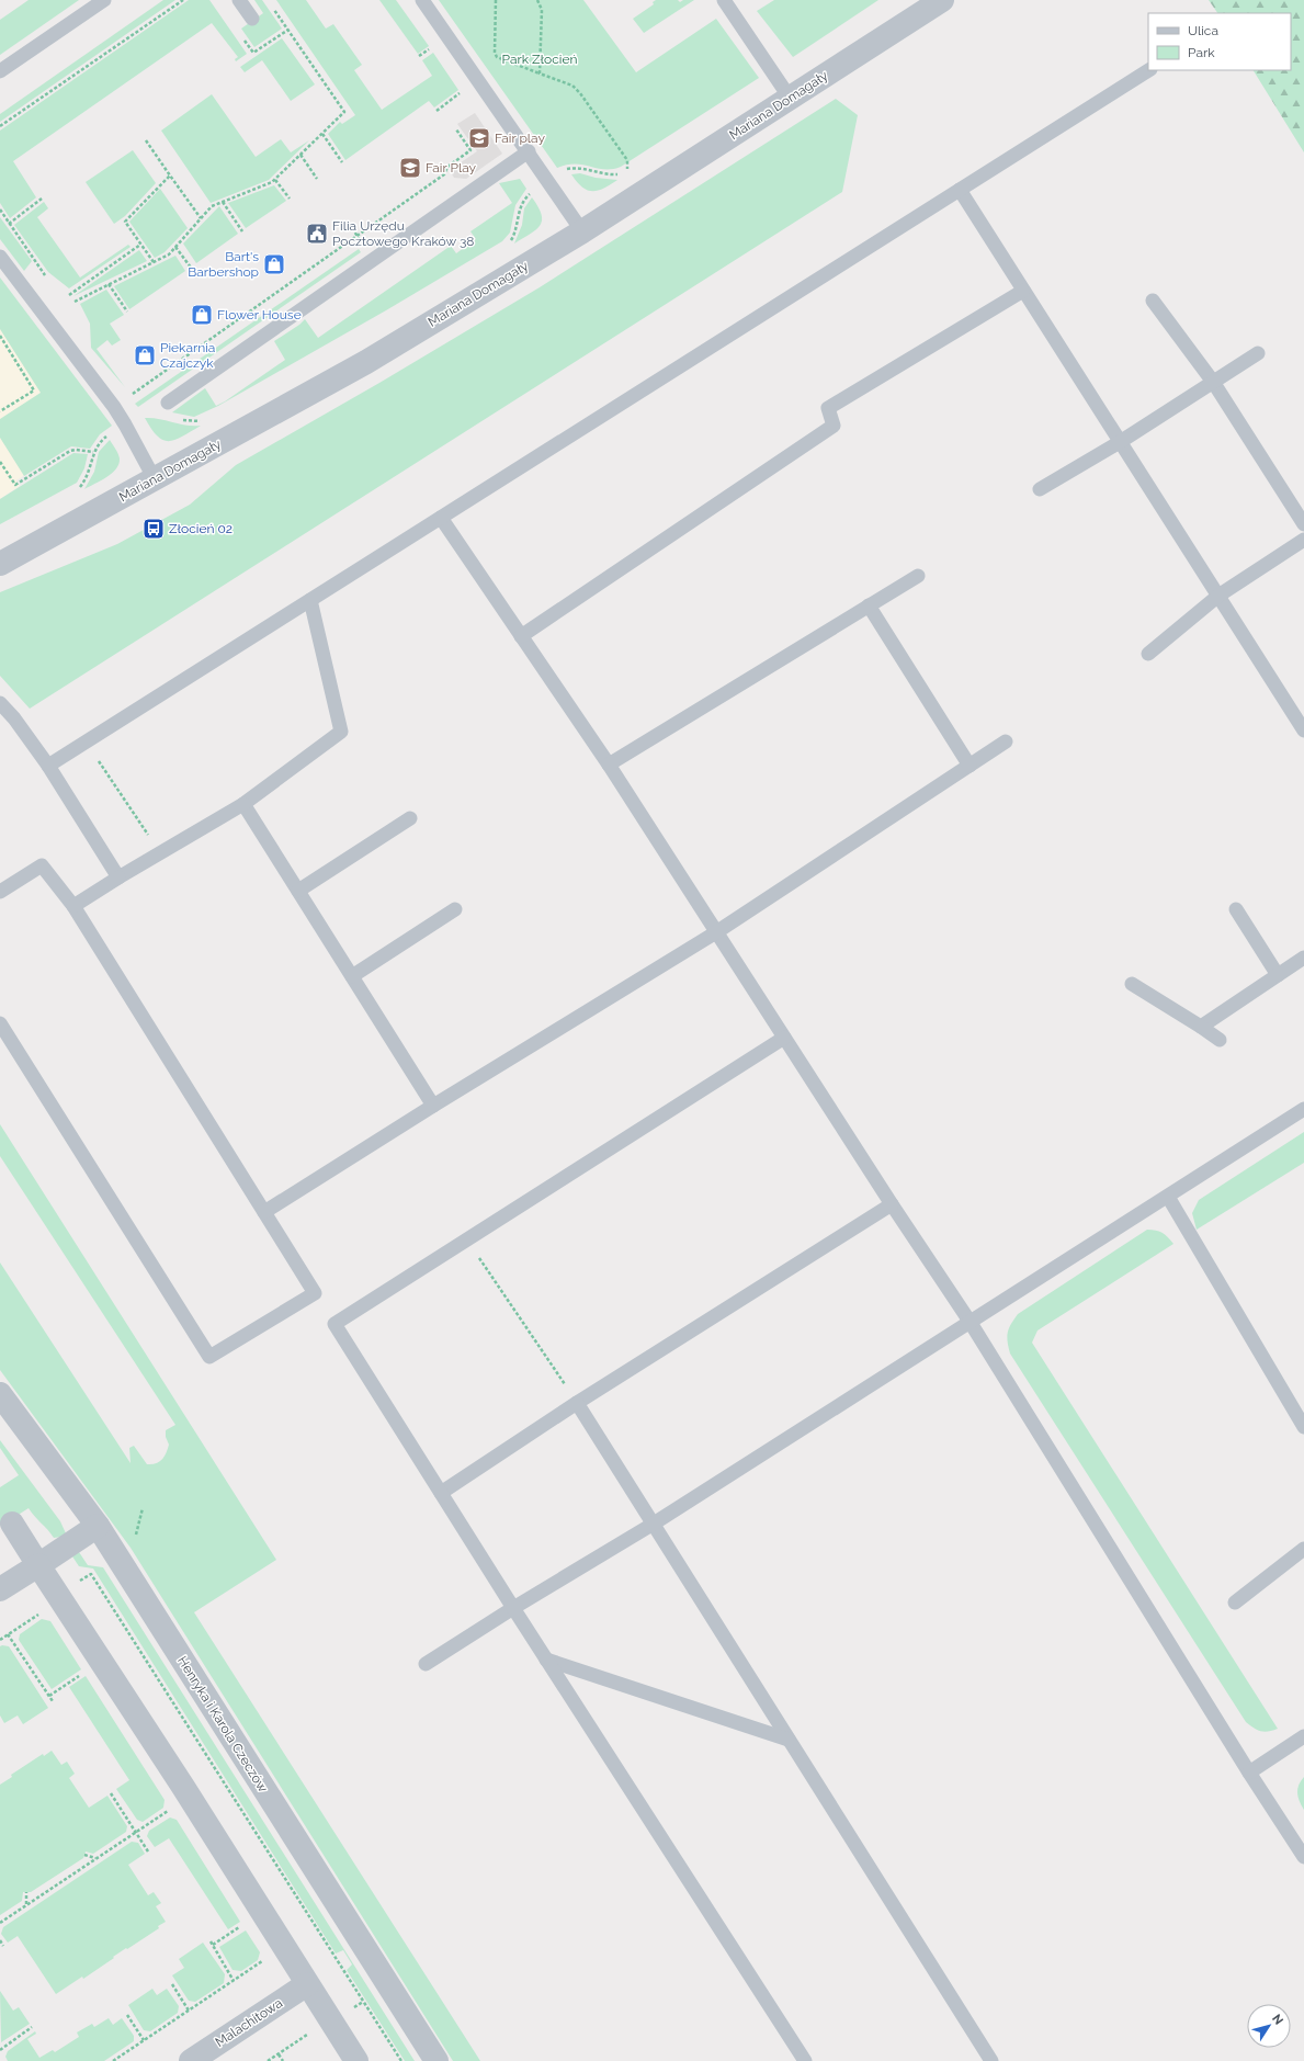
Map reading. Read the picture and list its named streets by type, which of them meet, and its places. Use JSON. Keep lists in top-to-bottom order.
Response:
{
  "streets": {
    "street": ["Mariana Domagały", "Henryka i Karola Czeczów", "Malachitowa"]
  },
  "parks": ["Park Złocień"],
  "places": {
    "school or university": ["Fair play", "Fair Play"],
    "public building": ["Filia Urzędu Pocztowego Kraków 38"],
    "shop": ["Bart's Barbershop", "Flower House", "Piekarnia Czajczyk"],
    "bus stop": ["Złocień 02"]
  },
  "legend": ["Ulica", "Park"],
  "north": "top right"
}
